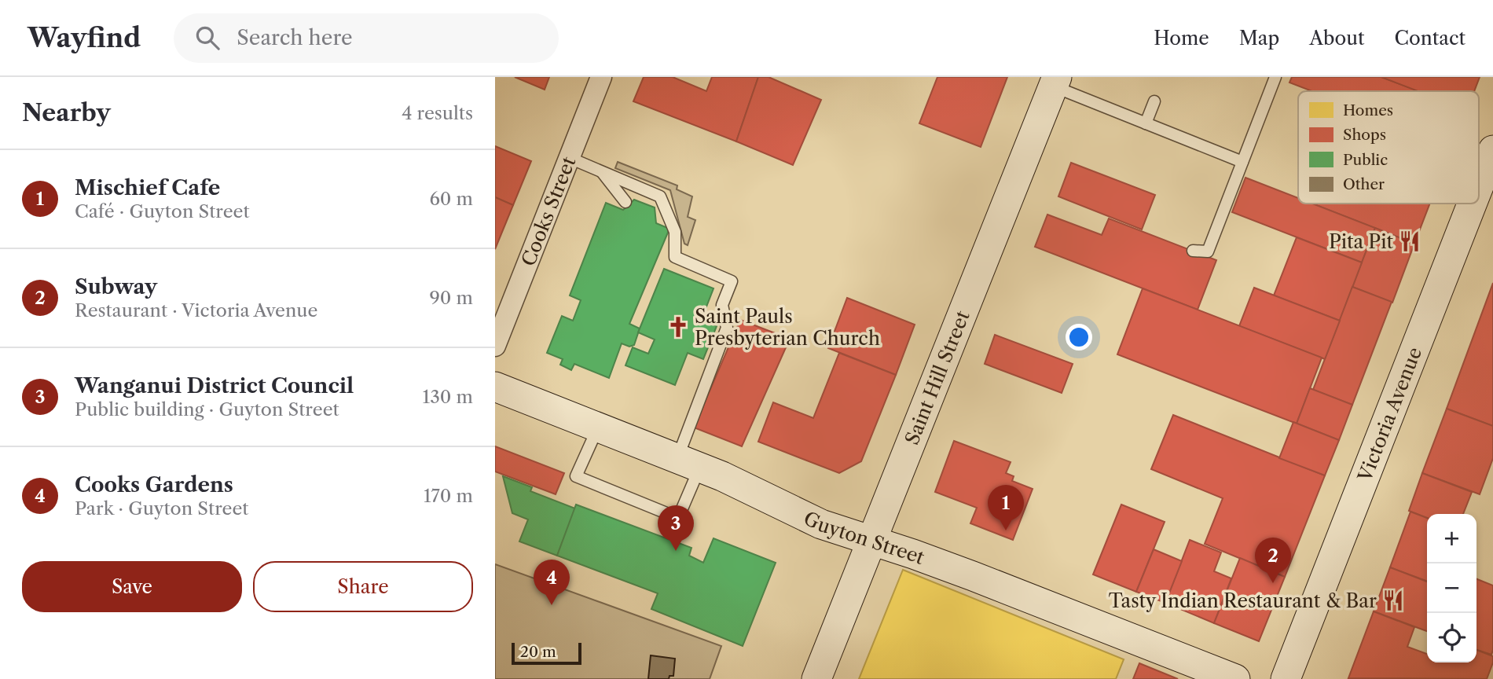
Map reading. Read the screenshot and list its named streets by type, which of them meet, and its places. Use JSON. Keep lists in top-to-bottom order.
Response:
{
  "streets": {
    "main road": ["Saint Hill Street", "Victoria Avenue", "Guyton Street"],
    "street": ["Cooks Street"]
  },
  "crossings": [
    ["Saint Hill Street", "Guyton Street"]
  ],
  "places": {
    "restaurant": ["Pita Pit", "Tasty Indian Restaurant & Bar"],
    "church": ["Saint Pauls Presbyterian Church"]
  },
  "legend": [
    "Homes",
    "Shops",
    "Public",
    "Other"
  ],
  "scale_bar": "20 m",
  "page": {
    "header": "Wayfind",
    "search": "Search here",
    "nav": [
      "Home",
      "Map",
      "About",
      "Contact"
    ],
    "heading": ["Nearby", "4 results"],
    "list": [
      {
        "mark": "1",
        "name": "Mischief Cafe",
        "note": "Café · Guyton Street",
        "value": "60 m"
      },
      {
        "mark": "2",
        "name": "Subway",
        "note": "Restaurant · Victoria Avenue",
        "value": "90 m"
      },
      {
        "mark": "3",
        "name": "Wanganui District Council",
        "note": "Public building · Guyton Street",
        "value": "130 m"
      },
      {
        "mark": "4",
        "name": "Cooks Gardens",
        "note": "Park · Guyton Street",
        "value": "170 m"
      }
    ],
    "pins": [
      "1",
      "3",
      "2",
      "4"
    ],
    "map_buttons": ["+", "−"],
    "buttons": ["Save", "Share"],
    "scale": "20 m"
  }
}
